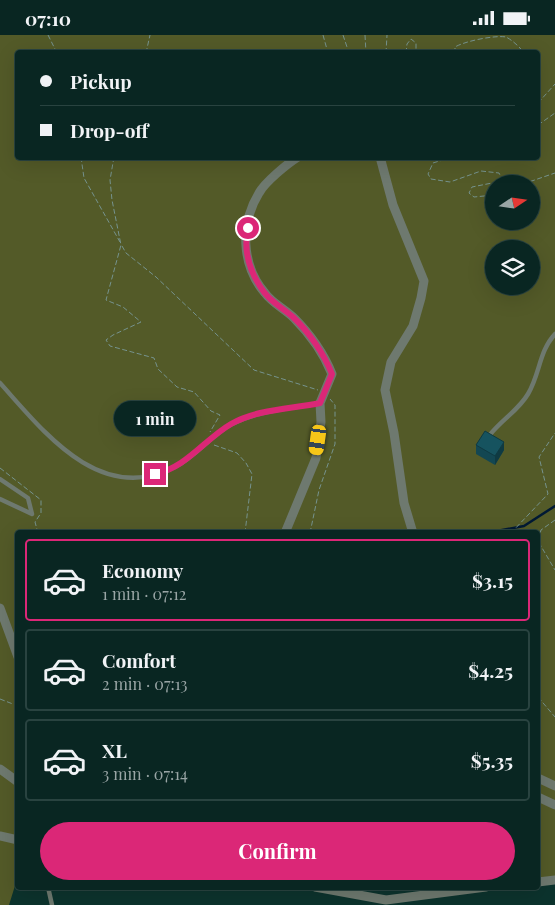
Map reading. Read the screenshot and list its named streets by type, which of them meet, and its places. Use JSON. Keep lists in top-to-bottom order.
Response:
{
  "north": "right",
  "page": {
    "status": "07:10",
    "banner": ["Pickup", "Drop-off"],
    "bubble": "1 min",
    "list": [
      {
        "name": "Economy",
        "note": "1 min · 07:12",
        "value": "$3.15"
      },
      {
        "name": "Comfort",
        "note": "2 min · 07:13",
        "value": "$4.25"
      },
      {
        "name": "XL",
        "note": "3 min · 07:14",
        "value": "$5.35"
      }
    ],
    "buttons": "Confirm"
  }
}
